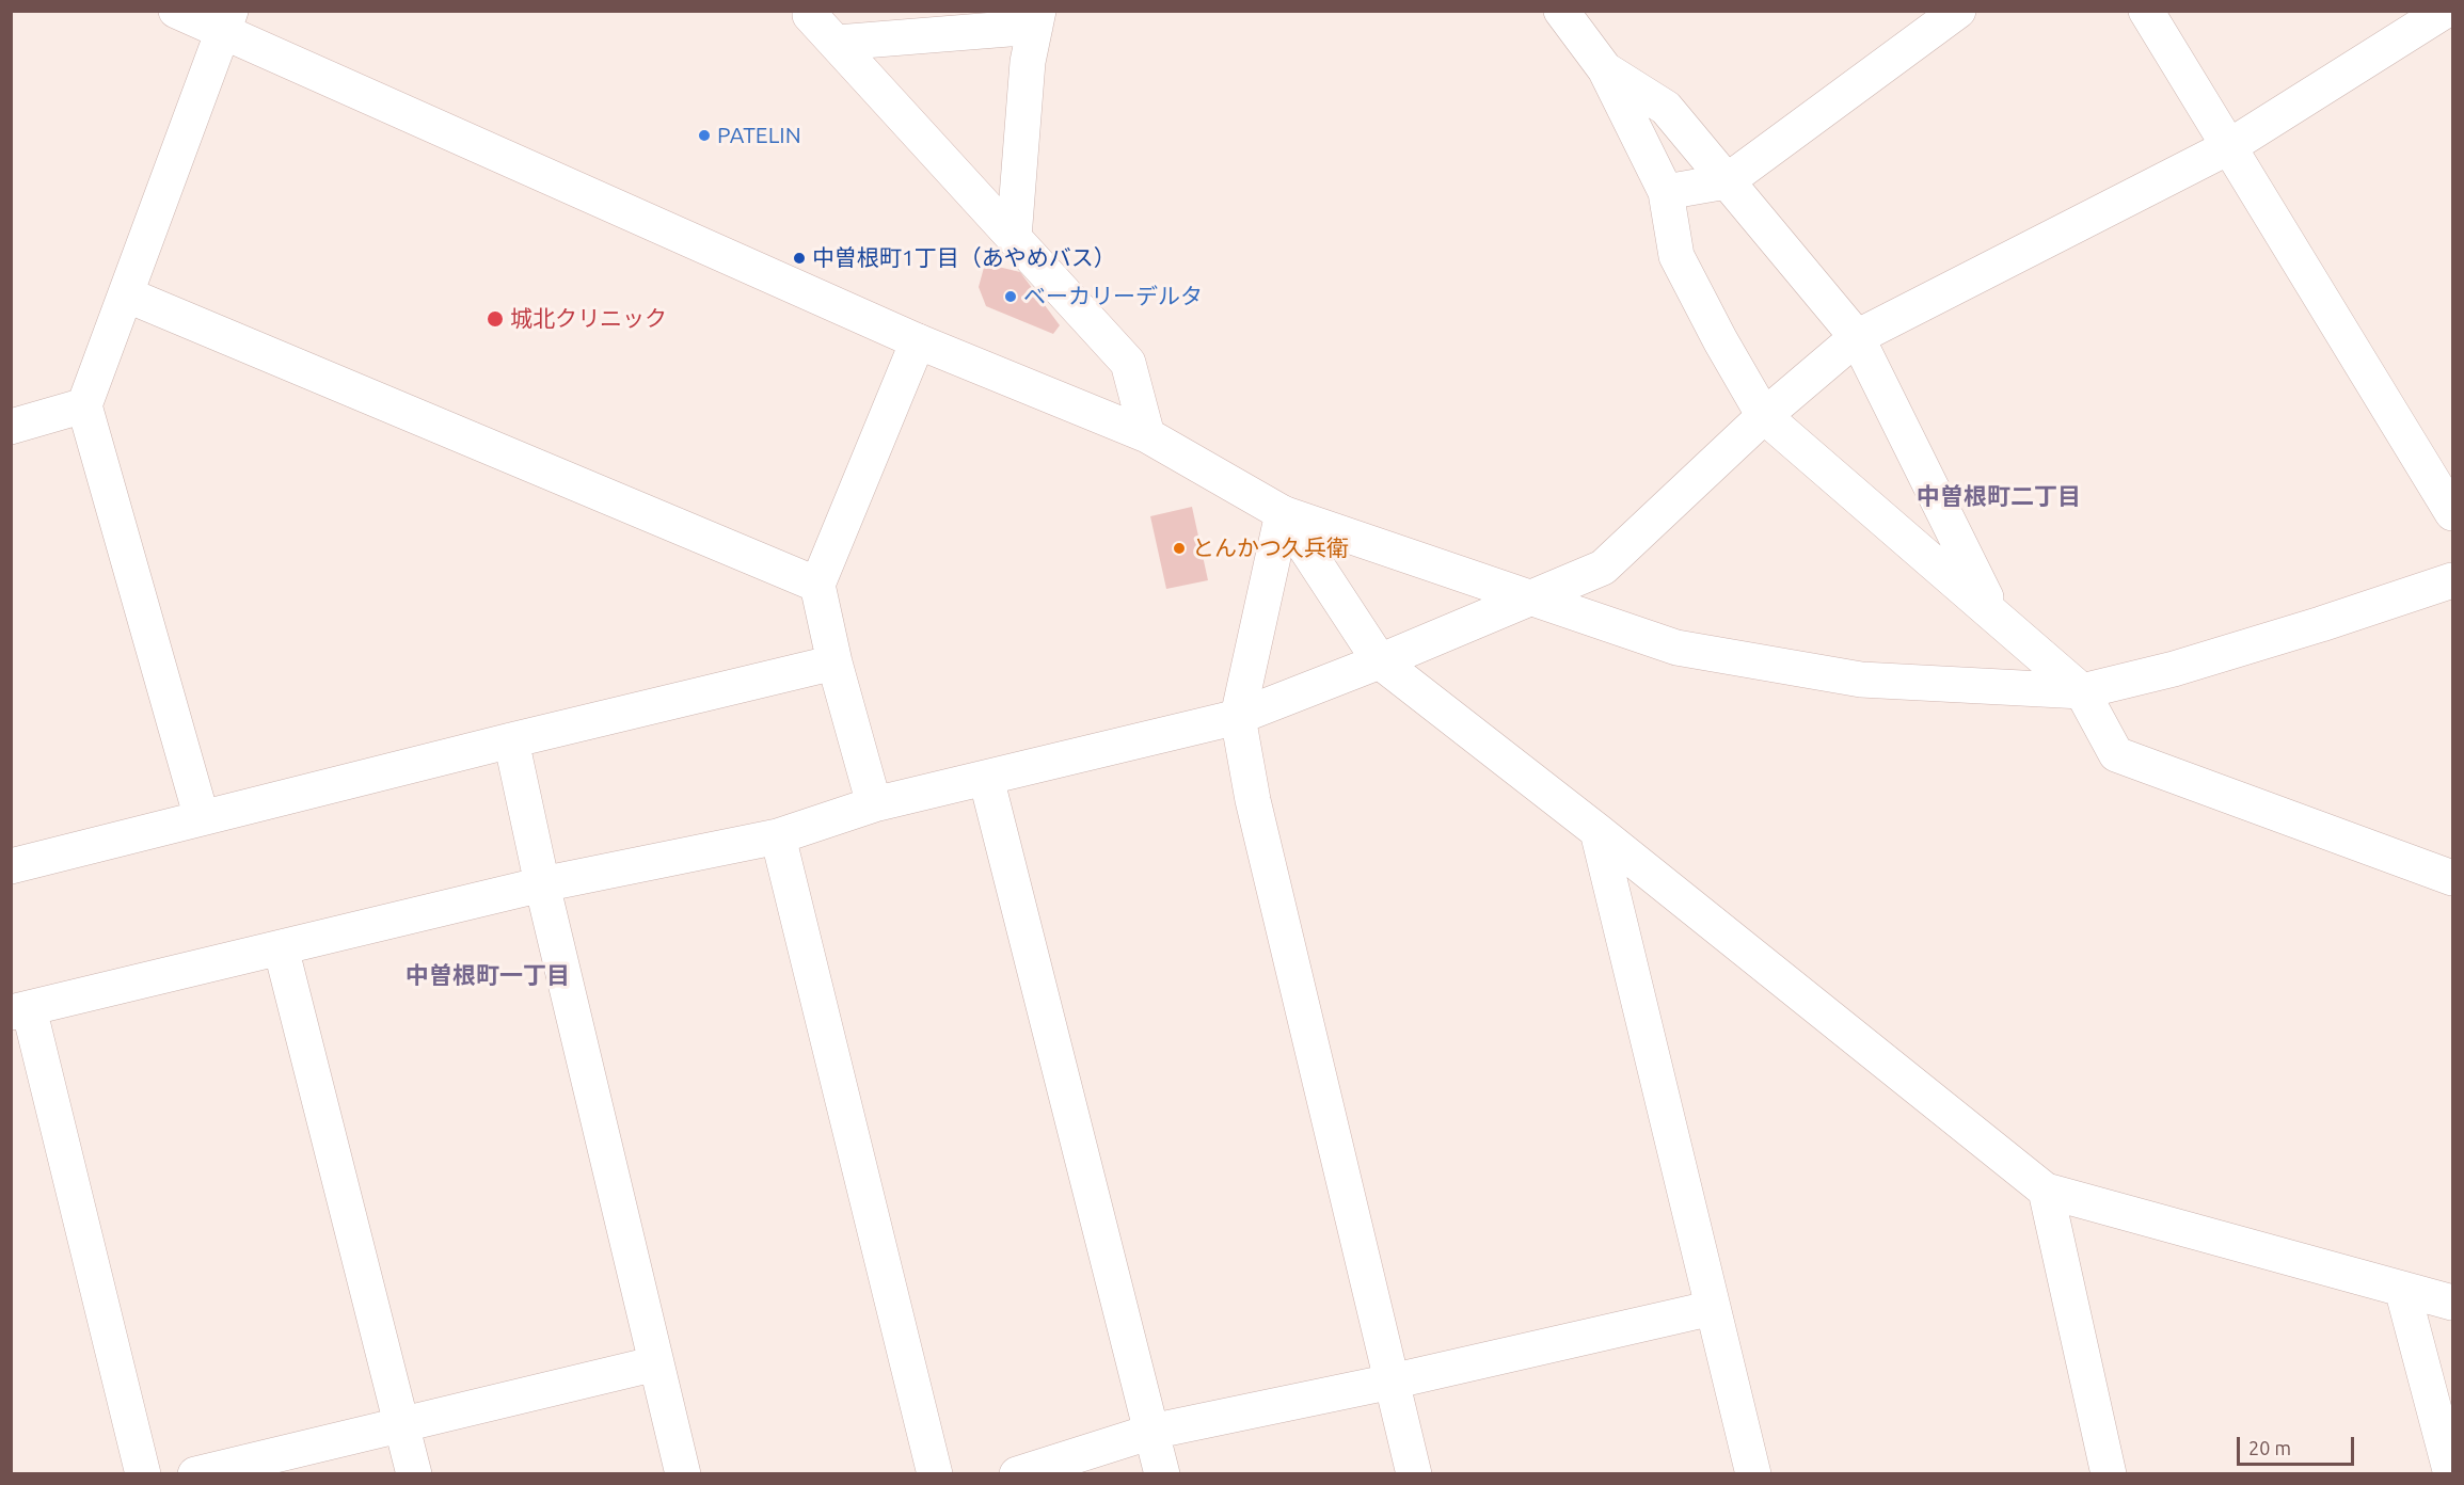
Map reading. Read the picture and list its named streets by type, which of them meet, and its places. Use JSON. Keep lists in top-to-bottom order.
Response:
{
  "districts": ["中曽根町二丁目", "中曽根町一丁目"],
  "places": [
    "PATELIN",
    "中曽根町1丁目（あやめバス）",
    "ベーカリーデルタ",
    "城北クリニック",
    "とんかつ久兵衛"
  ],
  "scale_bar": "20 m"
}
